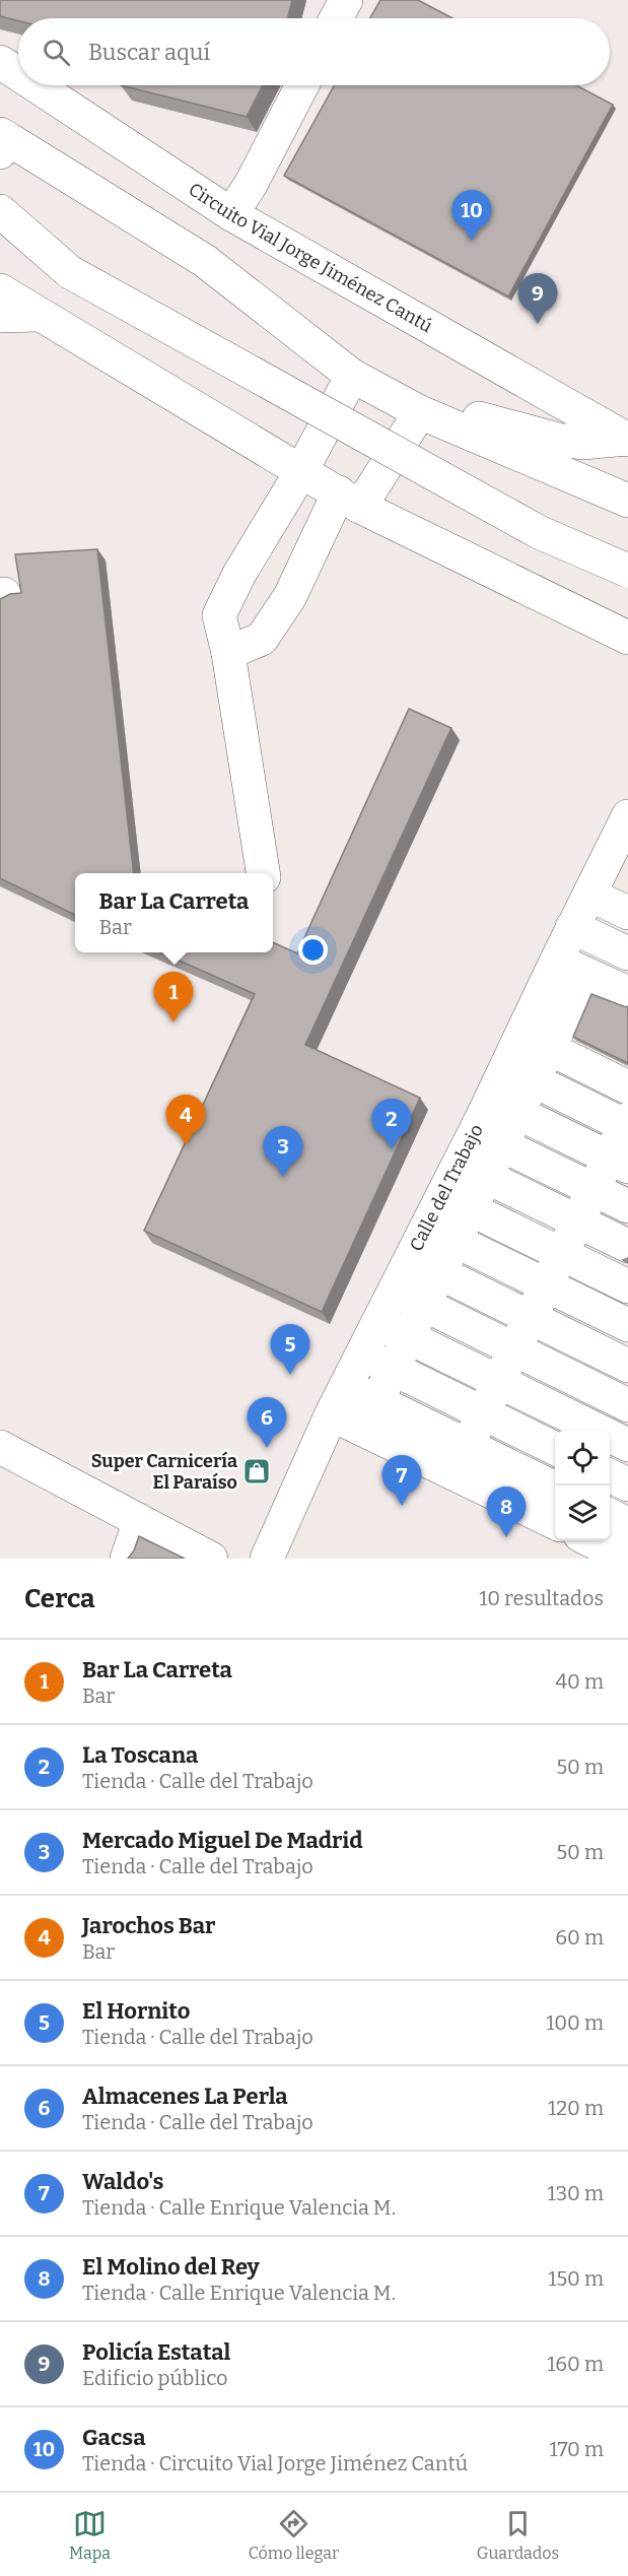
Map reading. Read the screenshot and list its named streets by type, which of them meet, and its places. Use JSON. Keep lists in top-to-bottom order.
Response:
{
  "streets": {
    "street": ["Circuito Vial Jorge Jiménez Cantú", "Calle del Trabajo"]
  },
  "places": {
    "shop": ["Super Carnicería El Paraíso"]
  },
  "page": {
    "search": "Buscar aquí",
    "pins": [
      "10",
      "9",
      "1",
      "4",
      "2",
      "3",
      "5",
      "6",
      "7",
      "8"
    ],
    "popup": ["Bar La Carreta", "Bar"],
    "heading": ["Cerca", "10 resultados"],
    "list": [
      {
        "mark": "1",
        "name": "Bar La Carreta",
        "note": "Bar",
        "value": "40 m"
      },
      {
        "mark": "2",
        "name": "La Toscana",
        "note": "Tienda · Calle del Trabajo",
        "value": "50 m"
      },
      {
        "mark": "3",
        "name": "Mercado Miguel De Madrid",
        "note": "Tienda · Calle del Trabajo",
        "value": "50 m"
      },
      {
        "mark": "4",
        "name": "Jarochos Bar",
        "note": "Bar",
        "value": "60 m"
      },
      {
        "mark": "5",
        "name": "El Hornito",
        "note": "Tienda · Calle del Trabajo",
        "value": "100 m"
      },
      {
        "mark": "6",
        "name": "Almacenes La Perla",
        "note": "Tienda · Calle del Trabajo",
        "value": "120 m"
      },
      {
        "mark": "7",
        "name": "Waldo's",
        "note": "Tienda · Calle Enrique Valencia M.",
        "value": "130 m"
      },
      {
        "mark": "8",
        "name": "El Molino del Rey",
        "note": "Tienda · Calle Enrique Valencia M.",
        "value": "150 m"
      },
      {
        "mark": "9",
        "name": "Policía Estatal",
        "note": "Edificio público",
        "value": "160 m"
      },
      {
        "mark": "10",
        "name": "Gacsa",
        "note": "Tienda · Circuito Vial Jorge Jiménez Cantú",
        "value": "170 m"
      }
    ],
    "nav": ["Mapa", "Cómo llegar", "Guardados"]
  }
}
